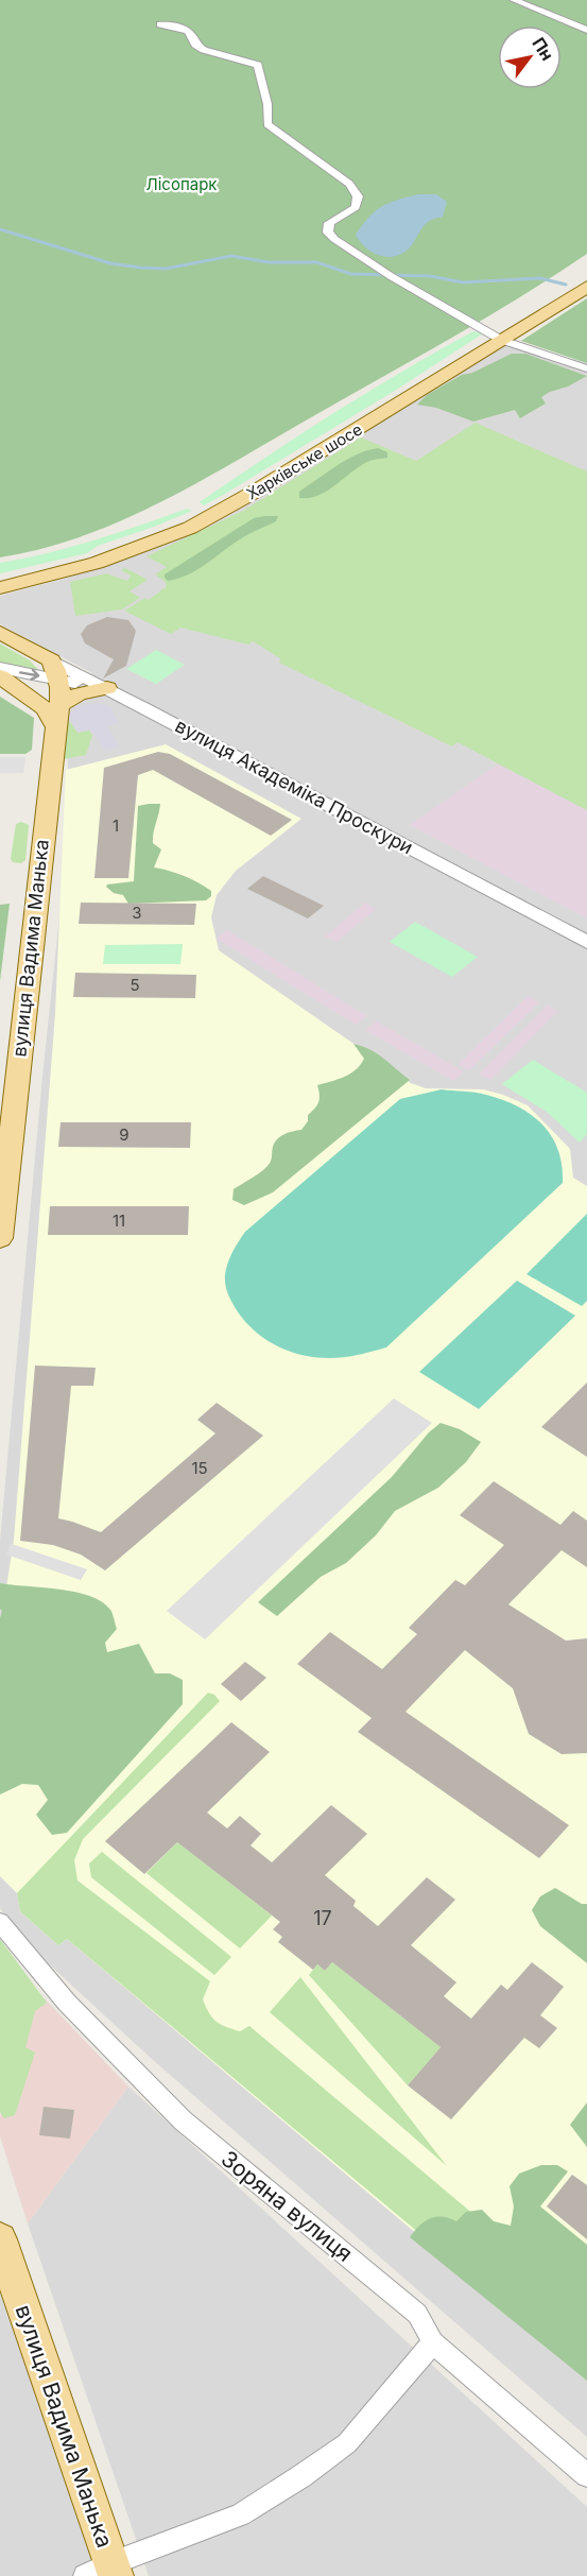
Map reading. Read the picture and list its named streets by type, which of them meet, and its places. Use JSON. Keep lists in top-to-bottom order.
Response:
{
  "streets": {
    "main road": ["Харківське шосе", "вулиця Академіка Проскури", "вулиця Вадима Манька"],
    "street": ["Зоряна вулиця"]
  },
  "crossings": [
    ["вулиця Академіка Проскури", "вулиця Вадима Манька"]
  ],
  "parks": ["Лісопарк"],
  "house_numbers": [
    "1",
    "3",
    "5",
    "9",
    "11",
    "15",
    "17"
  ],
  "north": "top right"
}
